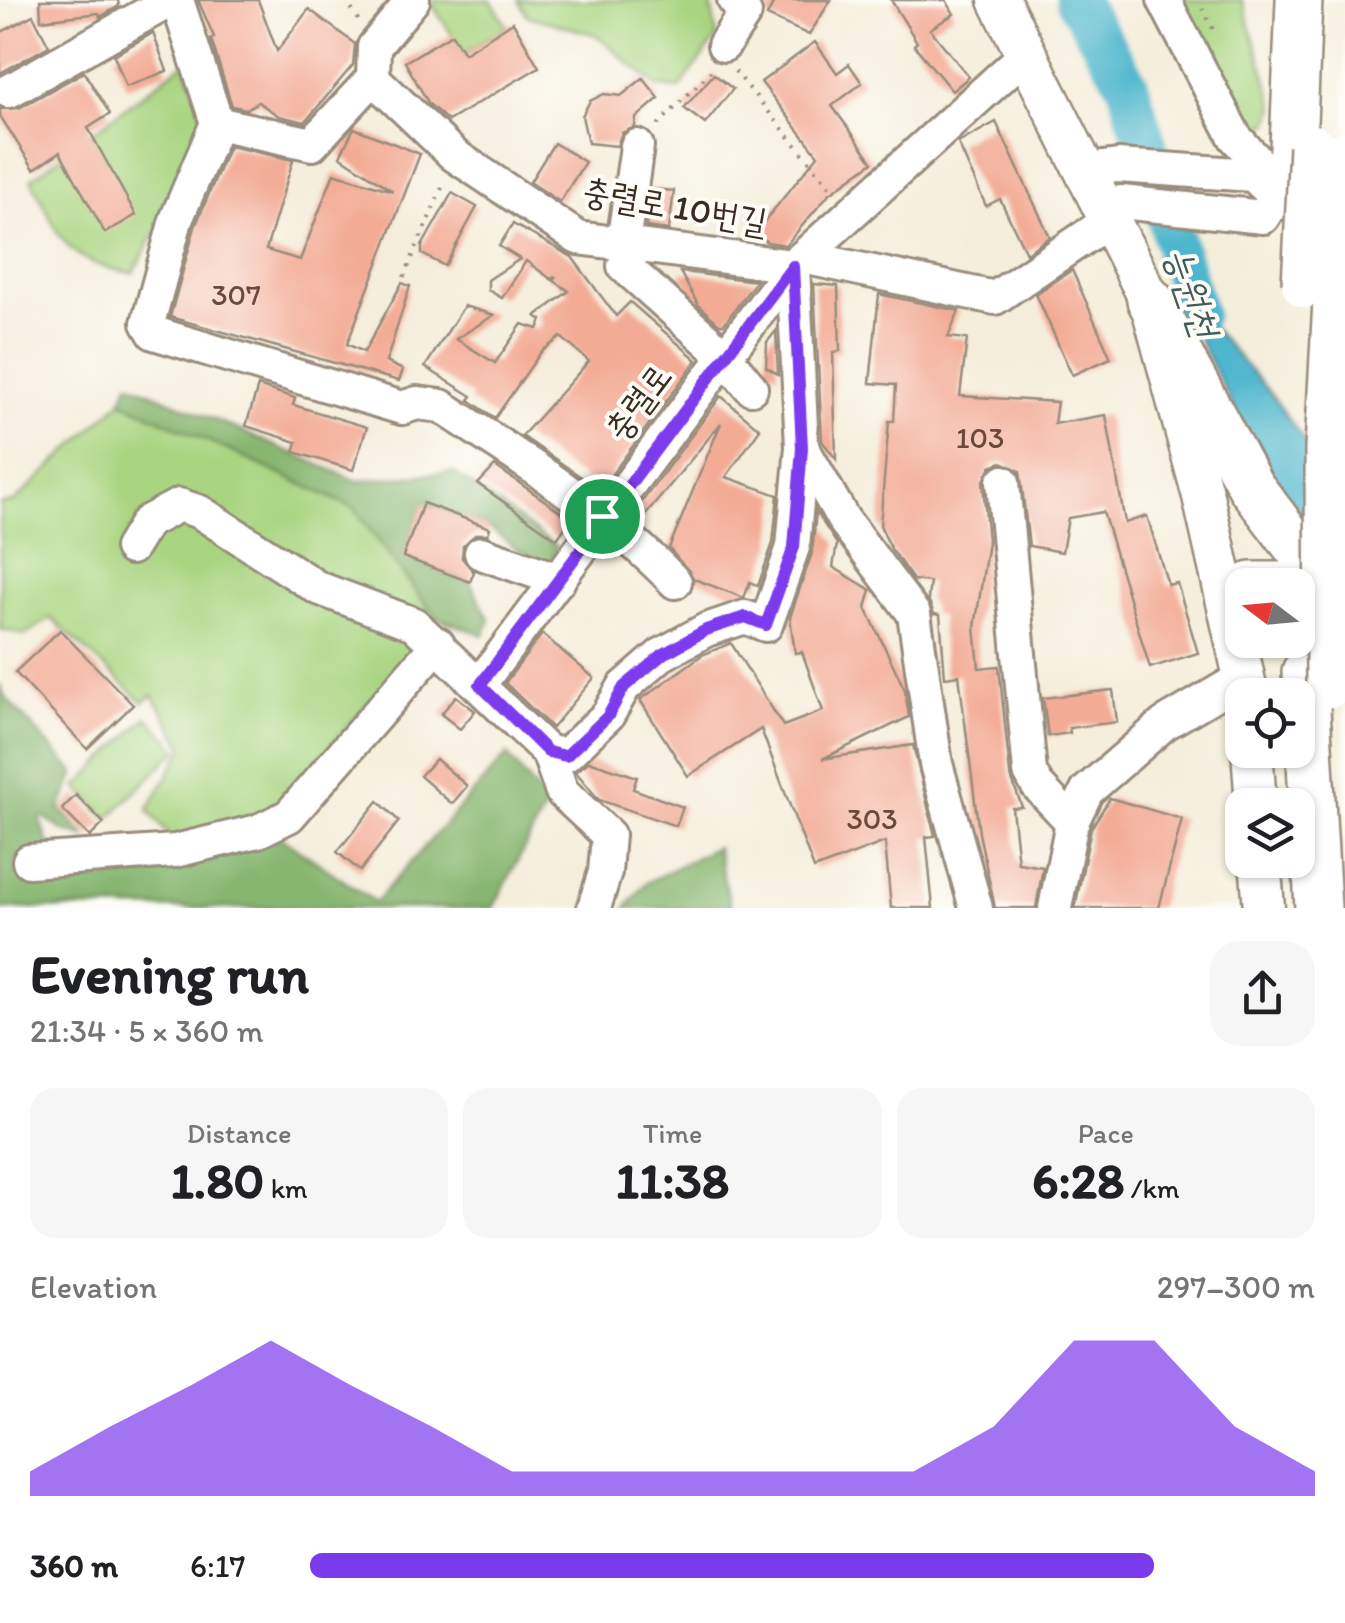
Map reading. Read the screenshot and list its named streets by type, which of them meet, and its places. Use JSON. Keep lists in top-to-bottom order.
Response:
{
  "streets": {
    "street": ["충렬로 10번길", "충렬로"]
  },
  "crossings": [
    ["충렬로 10번길", "충렬로"]
  ],
  "water": ["능원천"],
  "house_numbers": ["307", "103", "303"],
  "north": "left",
  "page": {
    "heading": ["Evening run", "21:34 · 5 × 360 m"],
    "stats": [
      ["Distance", "1.80 km"],
      ["Time", "11:38"],
      ["Pace", "6:28 /km"]
    ],
    "chart": ["Elevation", "297–300 m"],
    "list": [
      {
        "name": "360 m",
        "note": "6:17"
      }
    ]
  }
}
